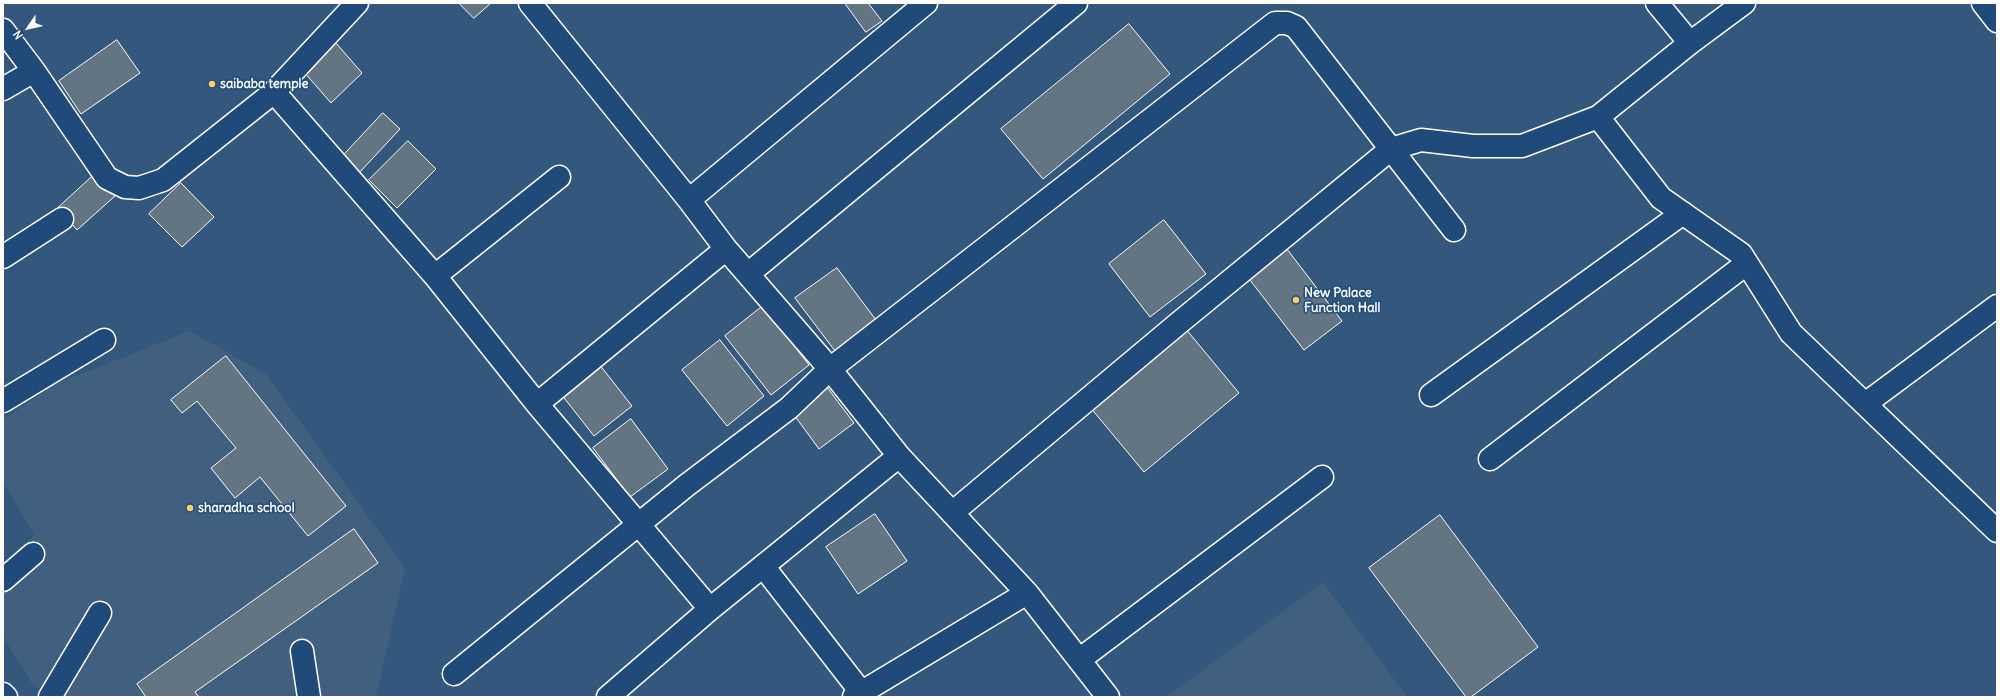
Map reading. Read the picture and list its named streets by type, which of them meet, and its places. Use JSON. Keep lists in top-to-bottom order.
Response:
{
  "places": ["saibaba temple", "New Palace Function Hall", "sharadha school"],
  "north": "bottom left"
}
